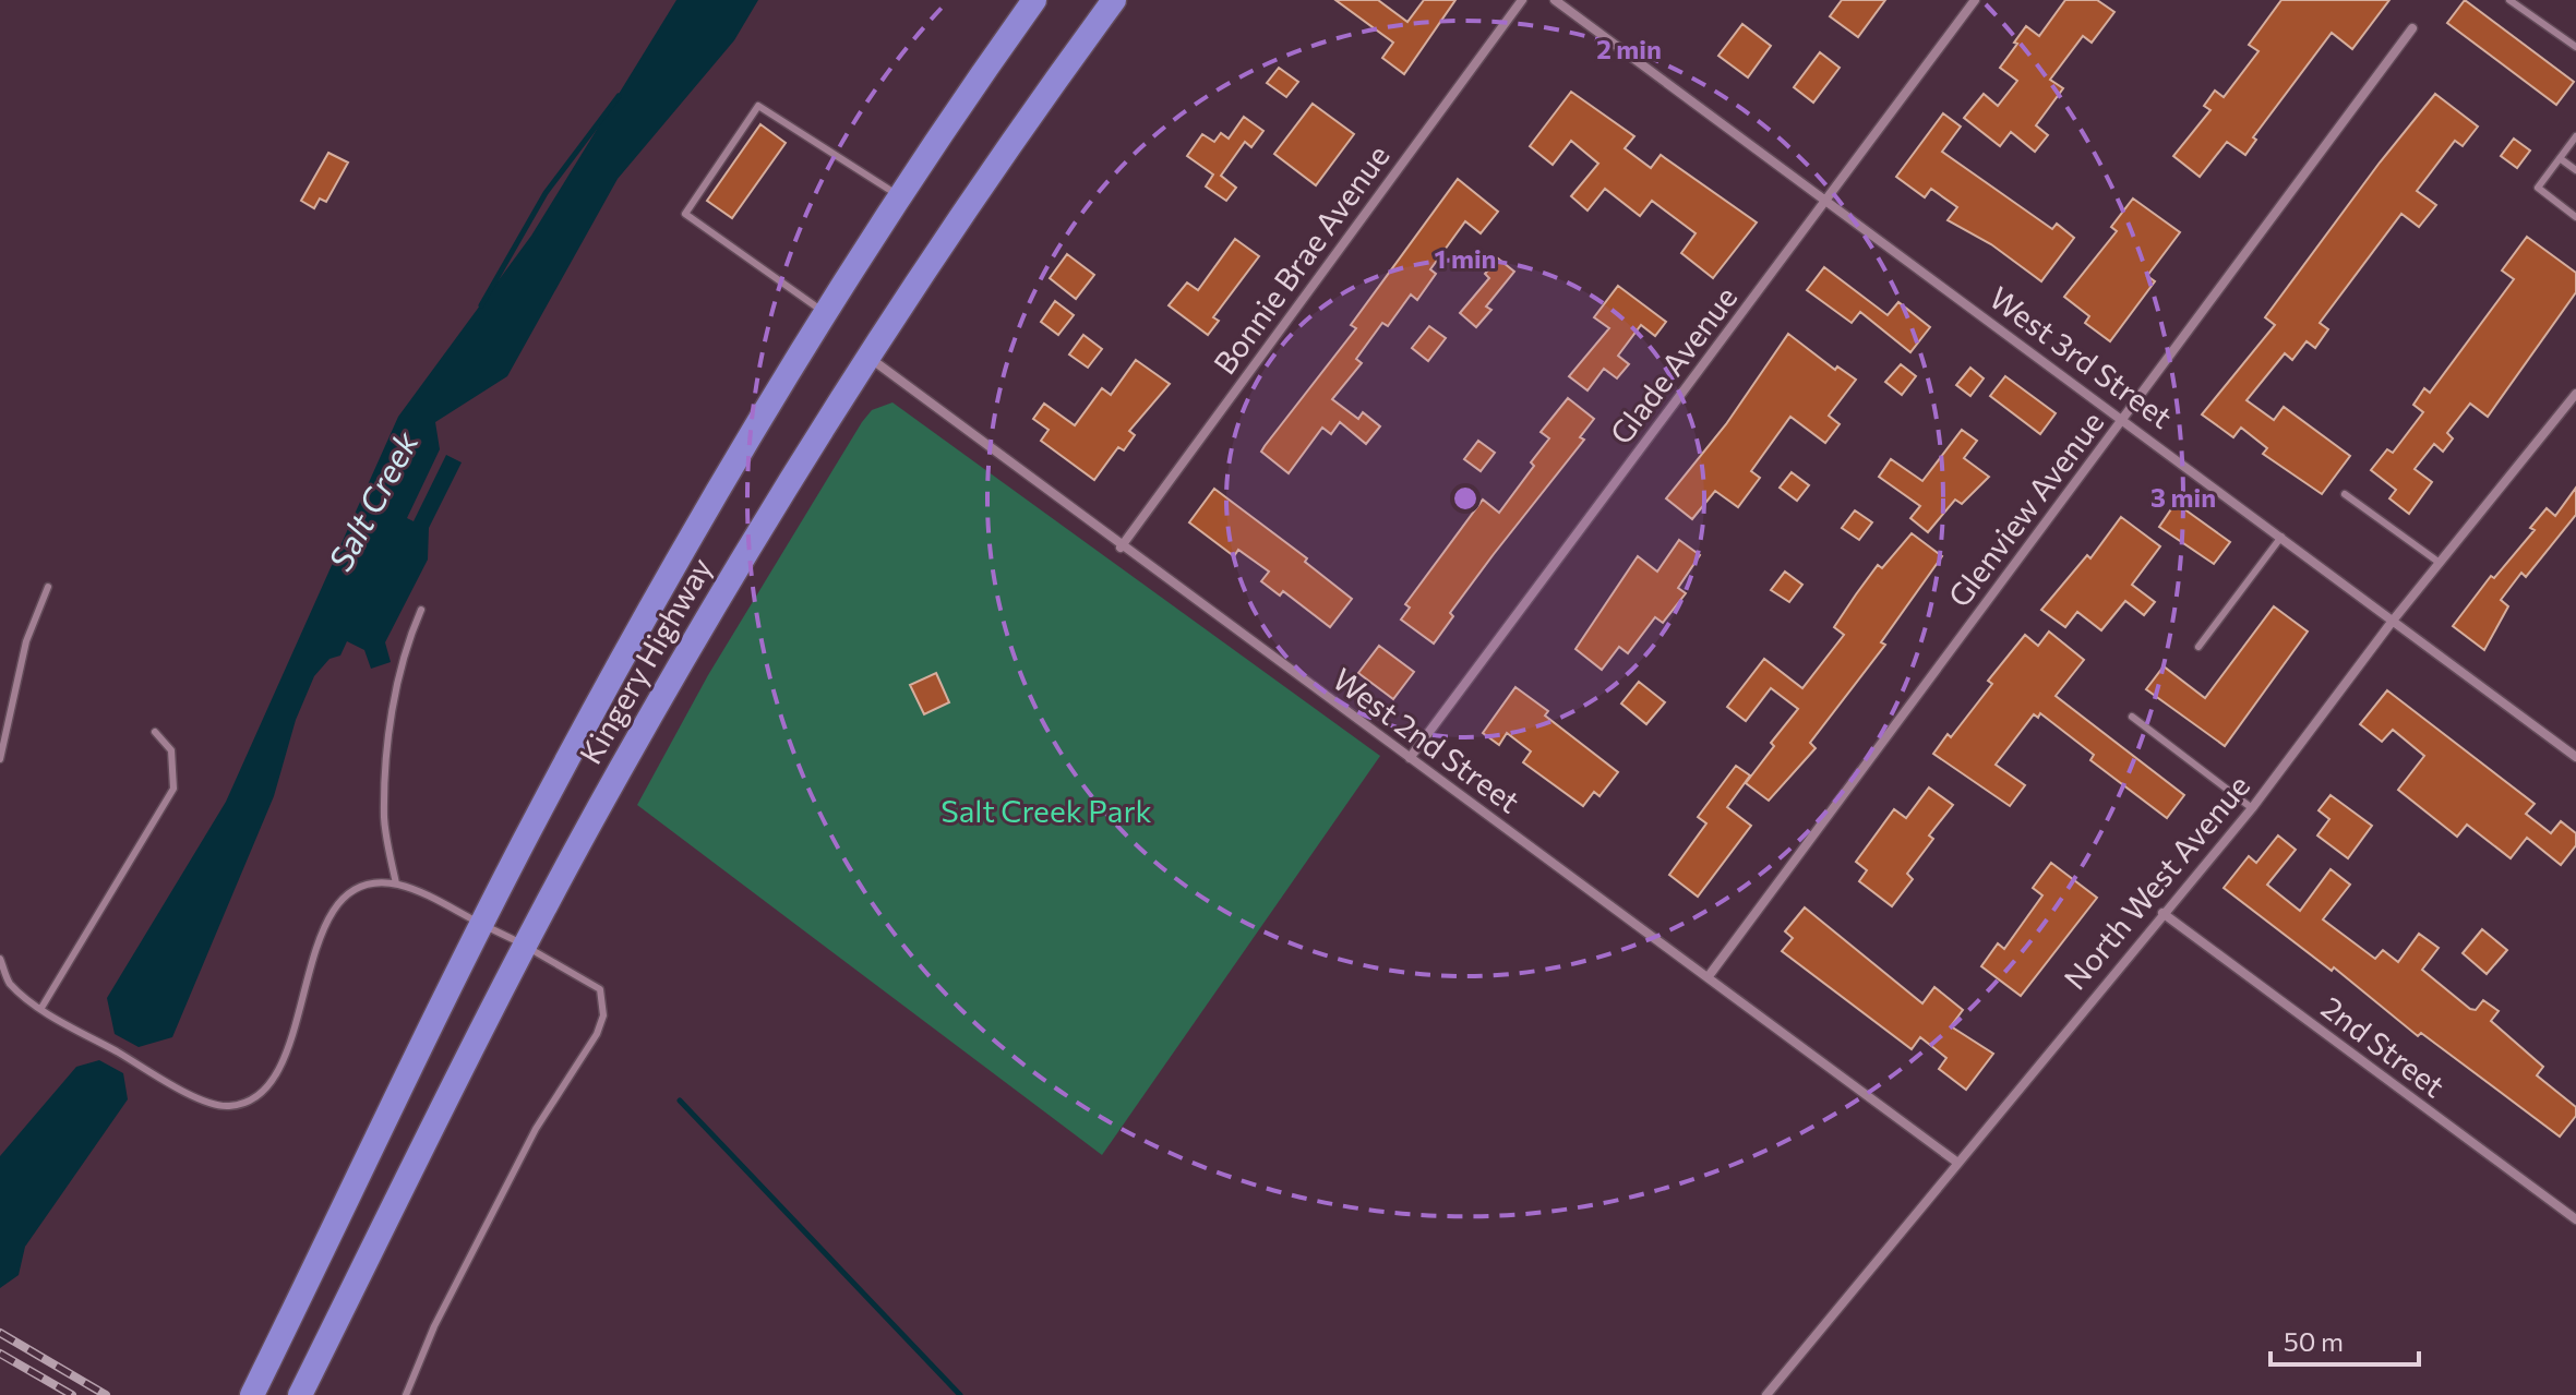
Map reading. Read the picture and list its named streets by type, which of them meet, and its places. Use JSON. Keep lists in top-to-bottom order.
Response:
{
  "streets": {
    "highway": ["Kingery Highway"],
    "street": [
      "Bonnie Brae Avenue",
      "West 3rd Street",
      "Glade Avenue",
      "Glenview Avenue",
      "West 2nd Street",
      "North West Avenue",
      "2nd Street"
    ]
  },
  "crossings": [
    ["Bonnie Brae Avenue", "West 2nd Street"],
    ["West 3rd Street", "Glade Avenue"],
    ["West 3rd Street", "Glenview Avenue"],
    ["West 3rd Street", "North West Avenue"],
    ["Glade Avenue", "West 2nd Street"],
    ["Glenview Avenue", "West 2nd Street"],
    ["Kingery Highway", "West 2nd Street"],
    ["West 2nd Street", "North West Avenue"],
    ["North West Avenue", "2nd Street"]
  ],
  "water": ["Salt Creek"],
  "parks": ["Salt Creek Park"],
  "scale_bar": "50 m",
  "rings": ["2 min", "1 min", "3 min"]
}
